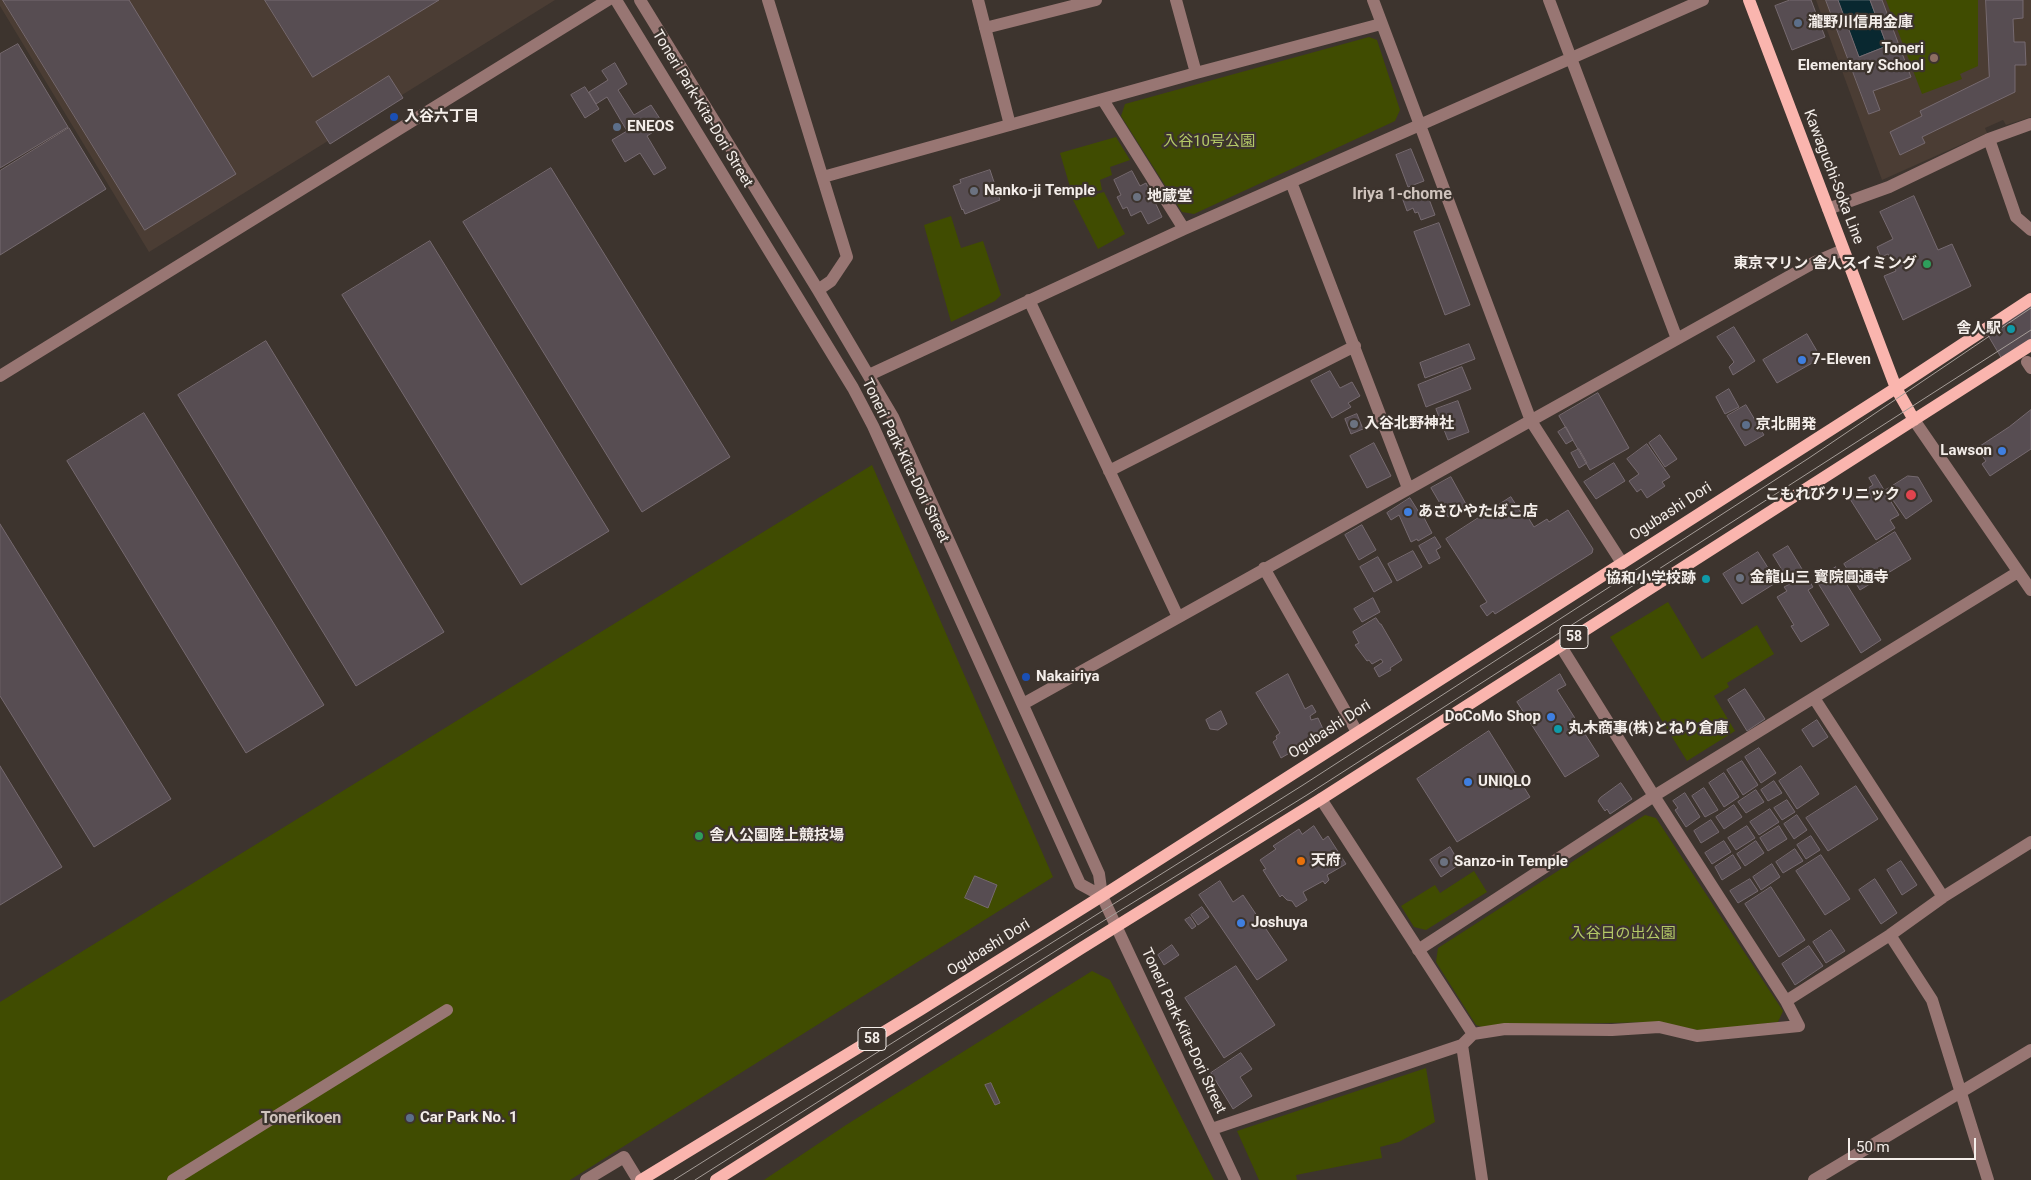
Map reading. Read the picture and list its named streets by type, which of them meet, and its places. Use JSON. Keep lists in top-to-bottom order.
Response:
{
  "streets": {
    "main road": ["Kawaguchi-Soka Line", "Ogubashi Dori", "58"],
    "street": ["Toneri Park-Kita-Dori Street"]
  },
  "crossings": [
    ["Toneri Park-Kita-Dori Street", "Ogubashi Dori"],
    ["Toneri Park-Kita-Dori Street", "58"],
    ["Kawaguchi-Soka Line", "Ogubashi Dori"],
    ["Kawaguchi-Soka Line", "58"]
  ],
  "districts": ["Iriya 1-chome", "Tonerikoen"],
  "parks": ["入谷10号公園", "入谷日の出公園"],
  "places": [
    "瀧野川信用金庫",
    "Toneri Elementary School",
    "入谷六丁目",
    "ENEOS",
    "Nanko-ji Temple",
    "地蔵堂",
    "東京マリン 舎人スイミング",
    "舎人駅",
    "7-Eleven",
    "入谷北野神社",
    "京北開発",
    "Lawson",
    "こもれびクリニック",
    "あさひやたばこ店",
    "金龍山三 寳院圓通寺",
    "協和小学校跡",
    "Nakairiya",
    "DoCoMo Shop",
    "丸木商事(株)とねり倉庫",
    "UNIQLO",
    "舎人公園陸上競技場",
    "天府",
    "Sanzo-in Temple",
    "Joshuya",
    "Car Park No. 1"
  ],
  "scale_bar": "50 m"
}
